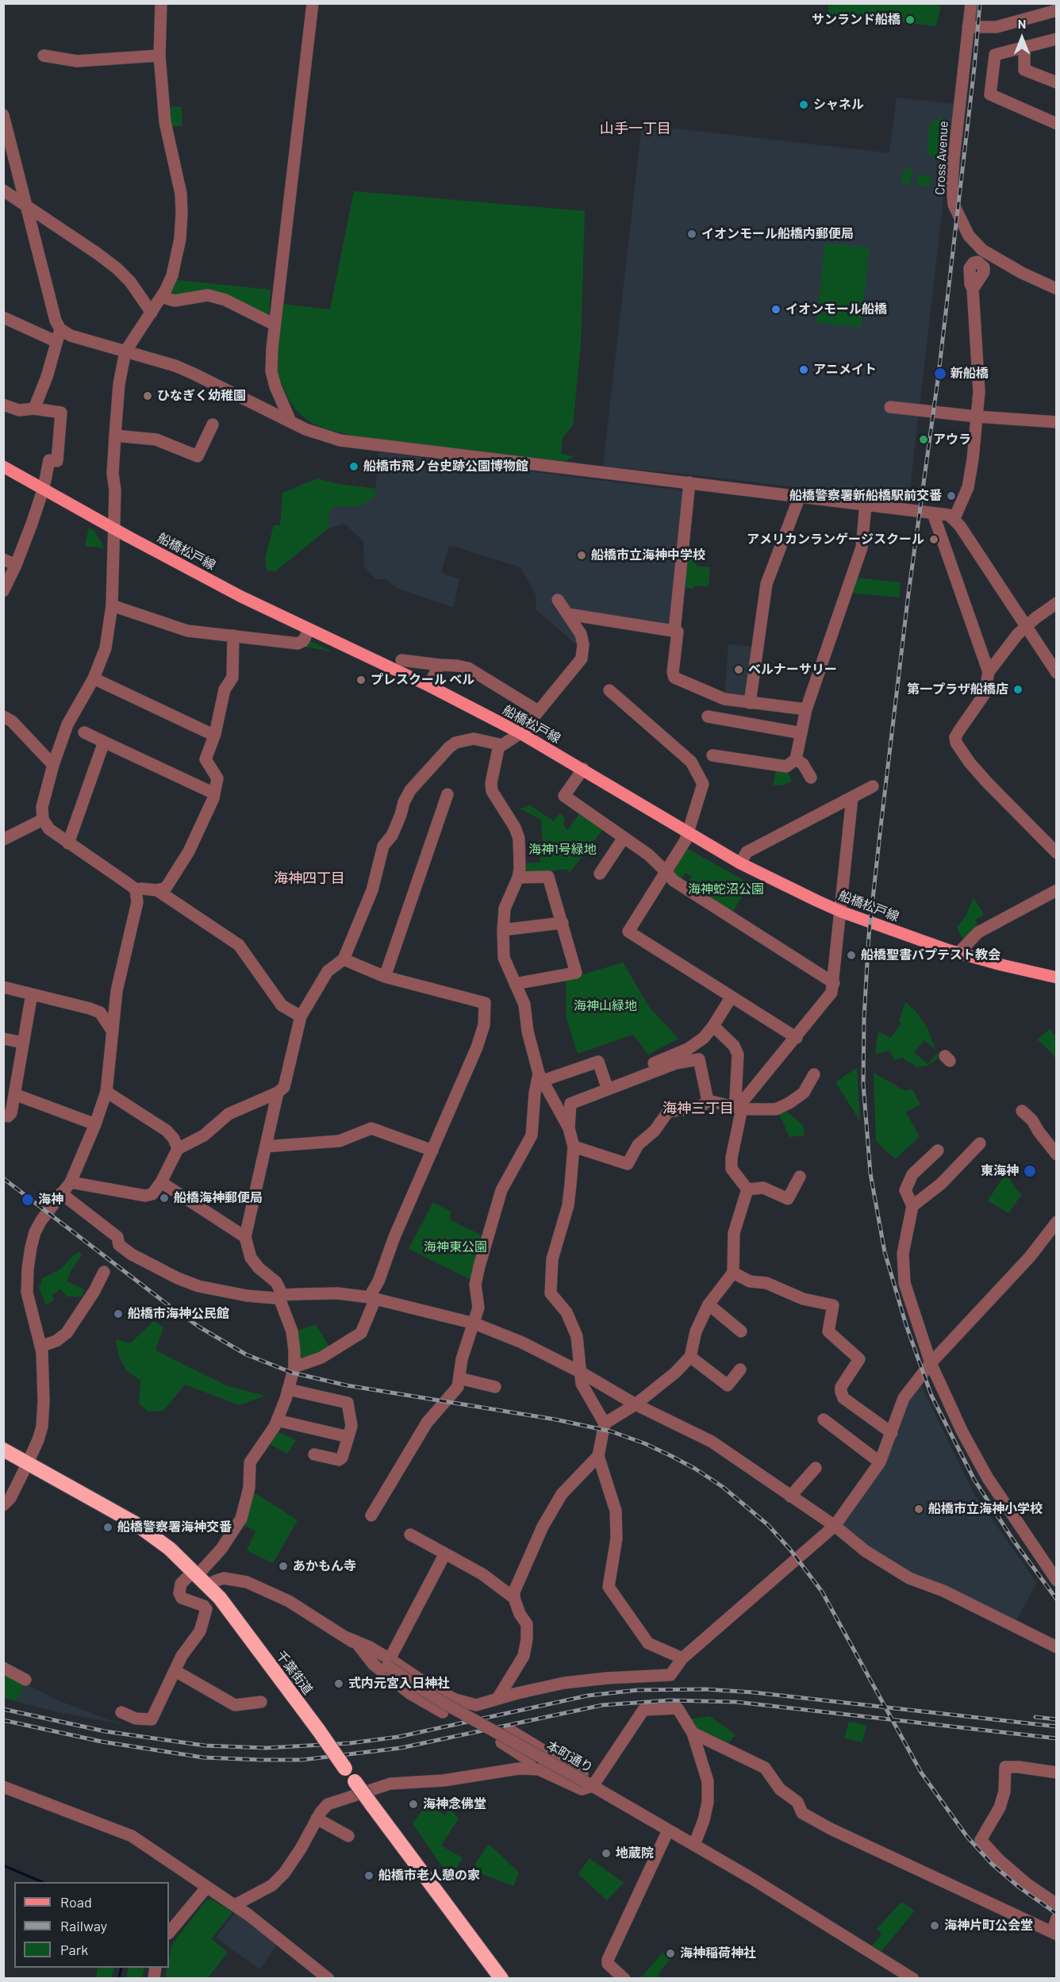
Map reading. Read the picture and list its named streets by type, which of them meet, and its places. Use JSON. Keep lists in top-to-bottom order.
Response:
{
  "streets": {
    "highway": ["千葉街道"],
    "main road": ["船橋松戸線"],
    "street": ["Cross Avenue", "本町通り"]
  },
  "crossings": [
    ["千葉街道", "本町通り"]
  ],
  "districts": ["山手一丁目", "海神四丁目", "海神三丁目"],
  "parks": [
    "海神1号緑地",
    "海神蛇沼公園",
    "海神山緑地",
    "海神東公園"
  ],
  "places": [
    "サンランド船橋",
    "シャネル",
    "イオンモール船橋内郵便局",
    "イオンモール船橋",
    "アニメイト",
    "新船橋",
    "ひなぎく幼稚園",
    "アウラ",
    "船橋市飛ノ台史跡公園博物館",
    "船橋警察署新船橋駅前交番",
    "アメリカンランゲージスクール",
    "船橋市立海神中学校",
    "ベルナーサリー",
    "プレスクール ベル",
    "第一プラザ船橋店",
    "船橋聖書バプテスト教会",
    "東海神",
    "船橋海神郵便局",
    "海神",
    "船橋市海神公民館",
    "船橋市立海神小学校",
    "船橋警察署海神交番",
    "あかもん寺",
    "式内元宮入日神社",
    "海神念佛堂",
    "地蔵院",
    "船橋市老人憩の家",
    "海神片町公会堂",
    "海神稲荷神社"
  ],
  "legend": ["Road", "Railway", "Park"],
  "north": "top"
}
